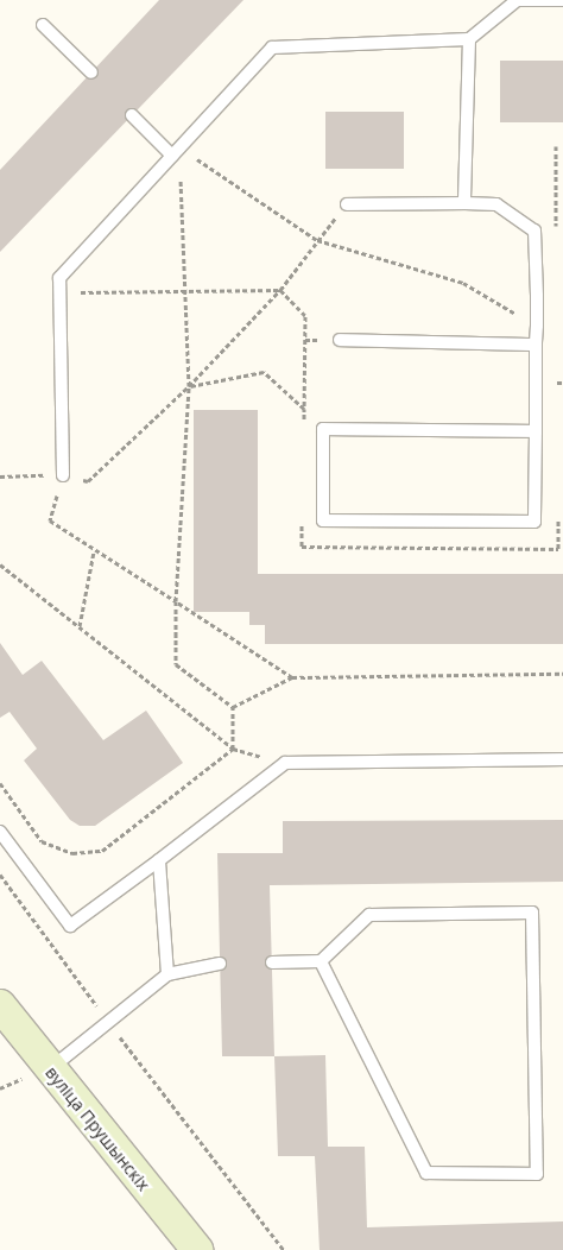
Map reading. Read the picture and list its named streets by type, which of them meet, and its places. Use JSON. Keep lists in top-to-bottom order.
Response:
{
  "streets": {
    "street": ["вуліца Прушынскіх"]
  }
}
